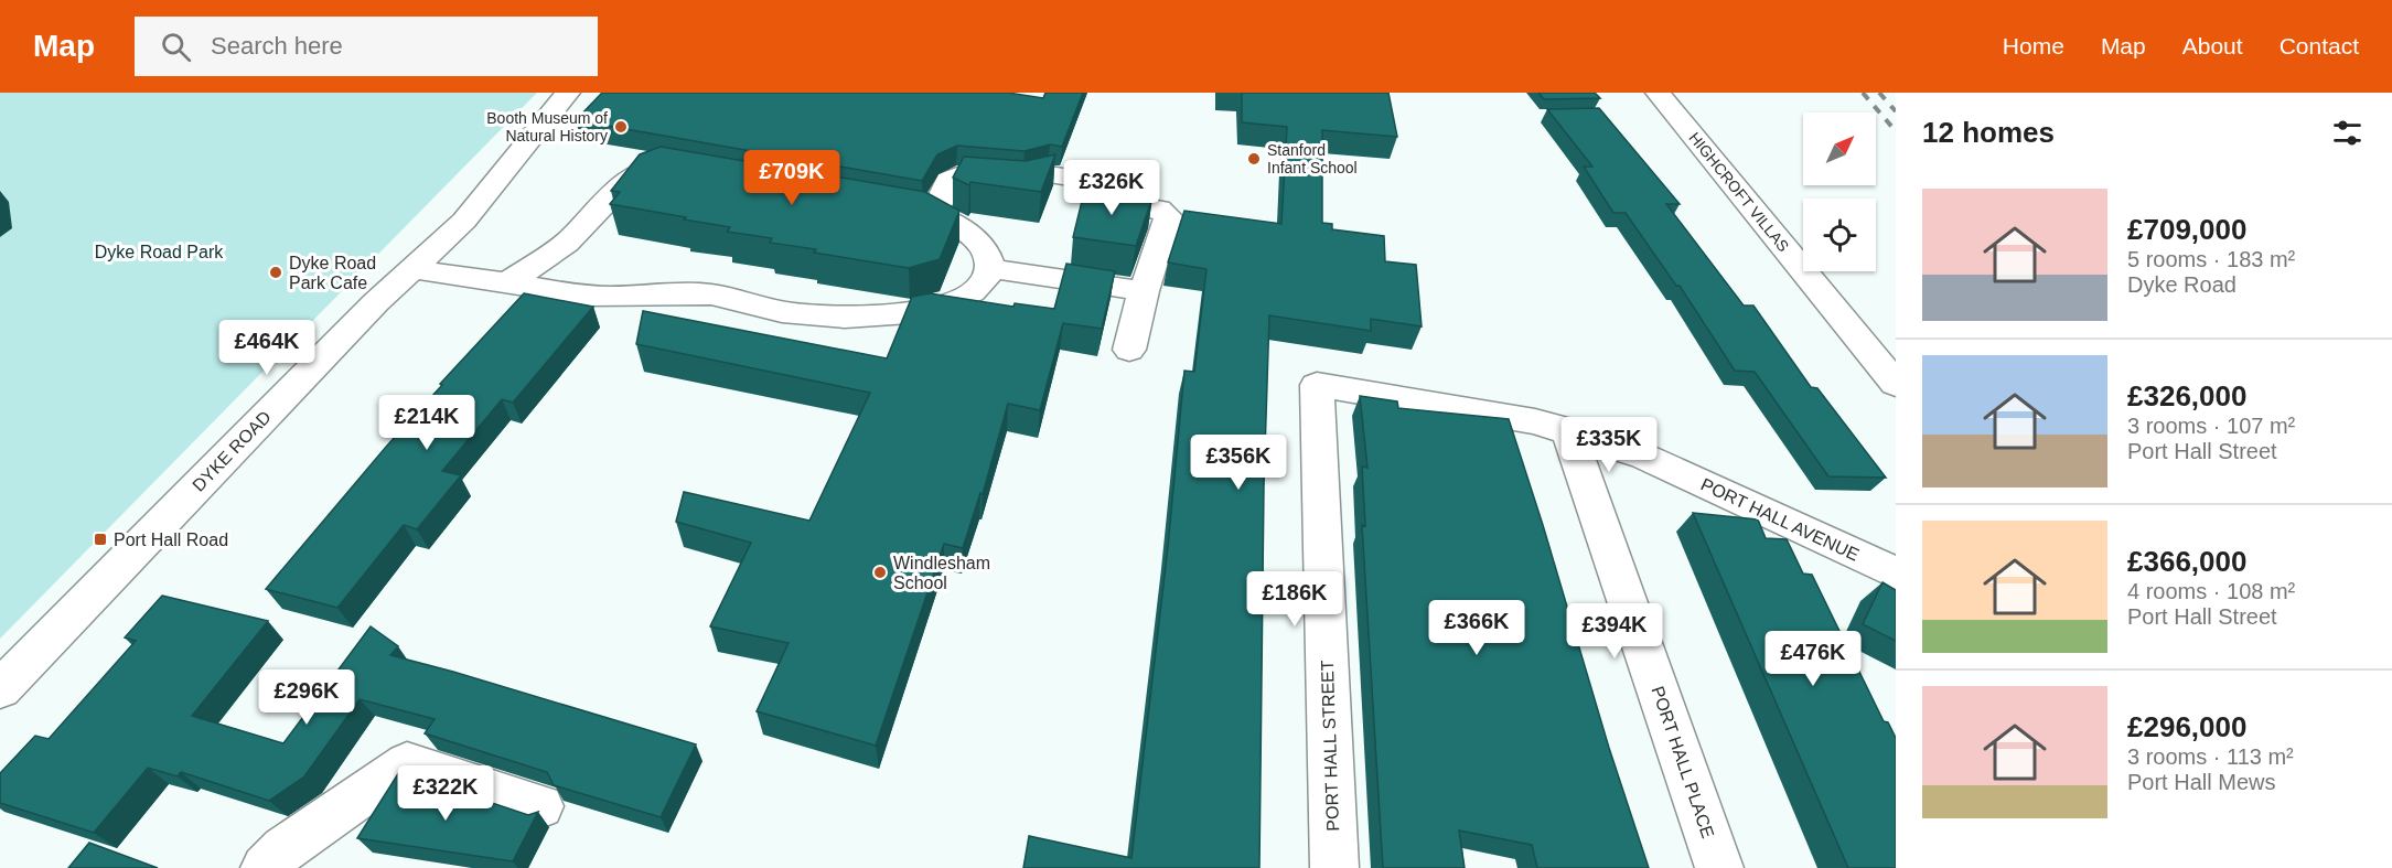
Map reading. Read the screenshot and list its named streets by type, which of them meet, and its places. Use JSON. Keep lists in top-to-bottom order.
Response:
{
  "streets": {
    "street": [
      "HIGHCROFT VILLAS",
      "DYKE ROAD",
      "PORT HALL AVENUE",
      "PORT HALL STREET",
      "PORT HALL PLACE"
    ]
  },
  "crossings": [
    ["PORT HALL AVENUE", "PORT HALL STREET"],
    ["PORT HALL AVENUE", "PORT HALL PLACE"]
  ],
  "parks": ["Dyke Road Park"],
  "places": {
    "other": [
      "Booth Museum of Natural History",
      "Stanford Infant School",
      "Dyke Road Park Cafe",
      "Windlesham School"
    ],
    "transit": ["Port Hall Road"]
  },
  "north": "top right",
  "page": {
    "header": "Map",
    "search": "Search here",
    "nav": [
      "Home",
      "Map",
      "About",
      "Contact"
    ],
    "heading": "12 homes",
    "price": [
      "£709K",
      "£326K",
      "£464K",
      "£214K",
      "£335K",
      "£356K",
      "£186K",
      "£366K",
      "£394K",
      "£476K",
      "£296K",
      "£322K"
    ],
    "list": [
      {
        "name": "£709,000",
        "note": "5 rooms · 183 m² · Dyke Road"
      },
      {
        "name": "£326,000",
        "note": "3 rooms · 107 m² · Port Hall Street"
      },
      {
        "name": "£366,000",
        "note": "4 rooms · 108 m² · Port Hall Street"
      },
      {
        "name": "£296,000",
        "note": "3 rooms · 113 m² · Port Hall Mews"
      }
    ]
  }
}
